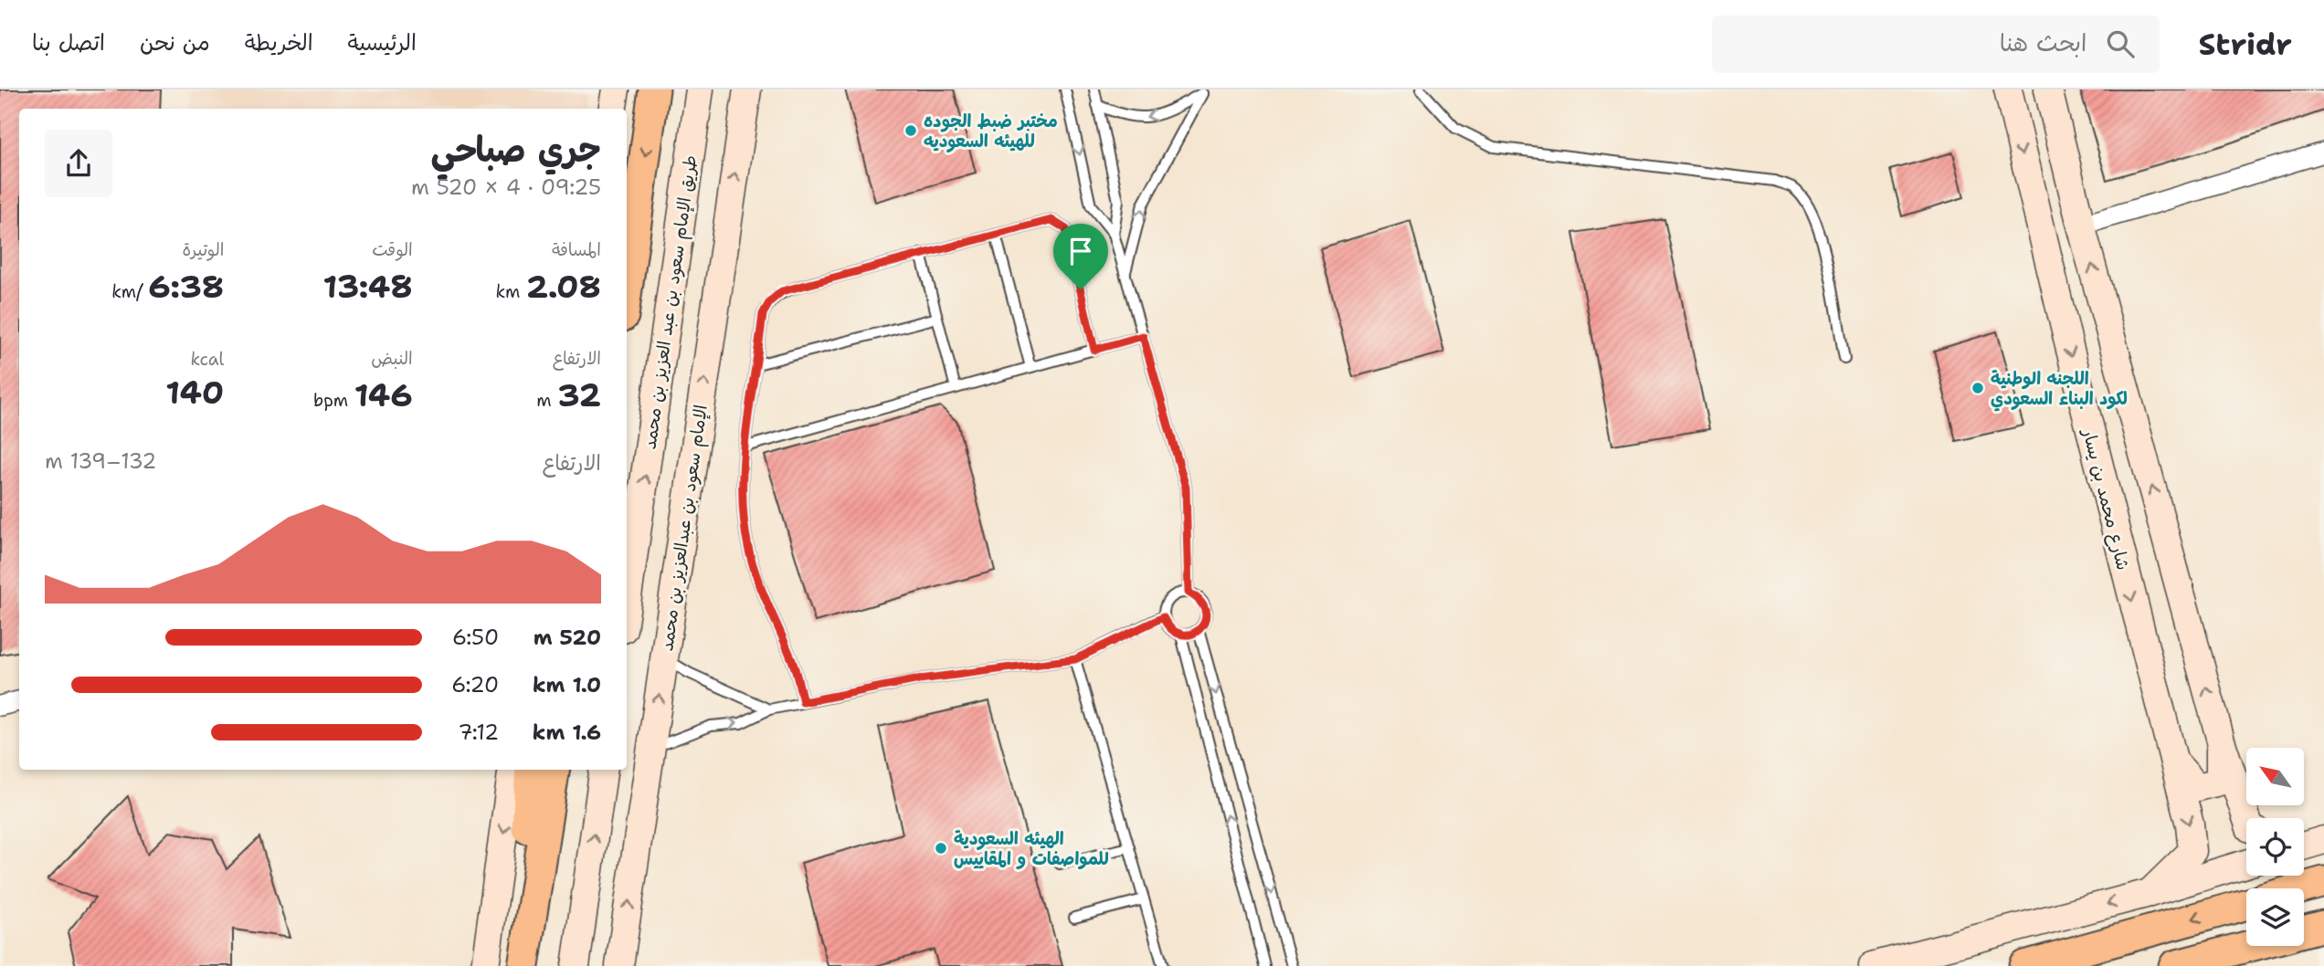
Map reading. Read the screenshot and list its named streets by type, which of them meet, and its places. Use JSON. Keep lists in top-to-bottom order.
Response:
{
  "streets": {
    "main road": ["طريق الإمام سعود بن عبد العزيز بن محمد", "شارع محمد بن يسار", "الإمام سعود بن عبدالعزيز بن محمد"]
  },
  "places": ["مختبر ضبط الجوده للهيئه السعوديه", "اللجنه الوطنية لكود البناء السعودي", "الهيئه السعودية للمواصفات و المقاييس"],
  "north": "top left",
  "page": {
    "header": "Stridr",
    "search": "ابحث هنا",
    "nav": [
      "الرئيسية",
      "الخريطة",
      "من نحن",
      "اتصل بنا"
    ],
    "heading": ["جري صباحي", "09:25 · 4 × 520 m"],
    "stats": [
      ["المسافة", "2.08 km"],
      ["الوقت", "13:48"],
      ["الوتيرة", "6:38 /km"],
      ["الارتفاع", "32 m"],
      ["النبض", "146 bpm"],
      ["kcal", "140"]
    ],
    "chart": ["الارتفاع", "132–139 m"],
    "list": [
      {
        "name": "520 m",
        "note": "6:50"
      },
      {
        "name": "1.0 km",
        "note": "6:20"
      },
      {
        "name": "1.6 km",
        "note": "7:12"
      }
    ]
  }
}
